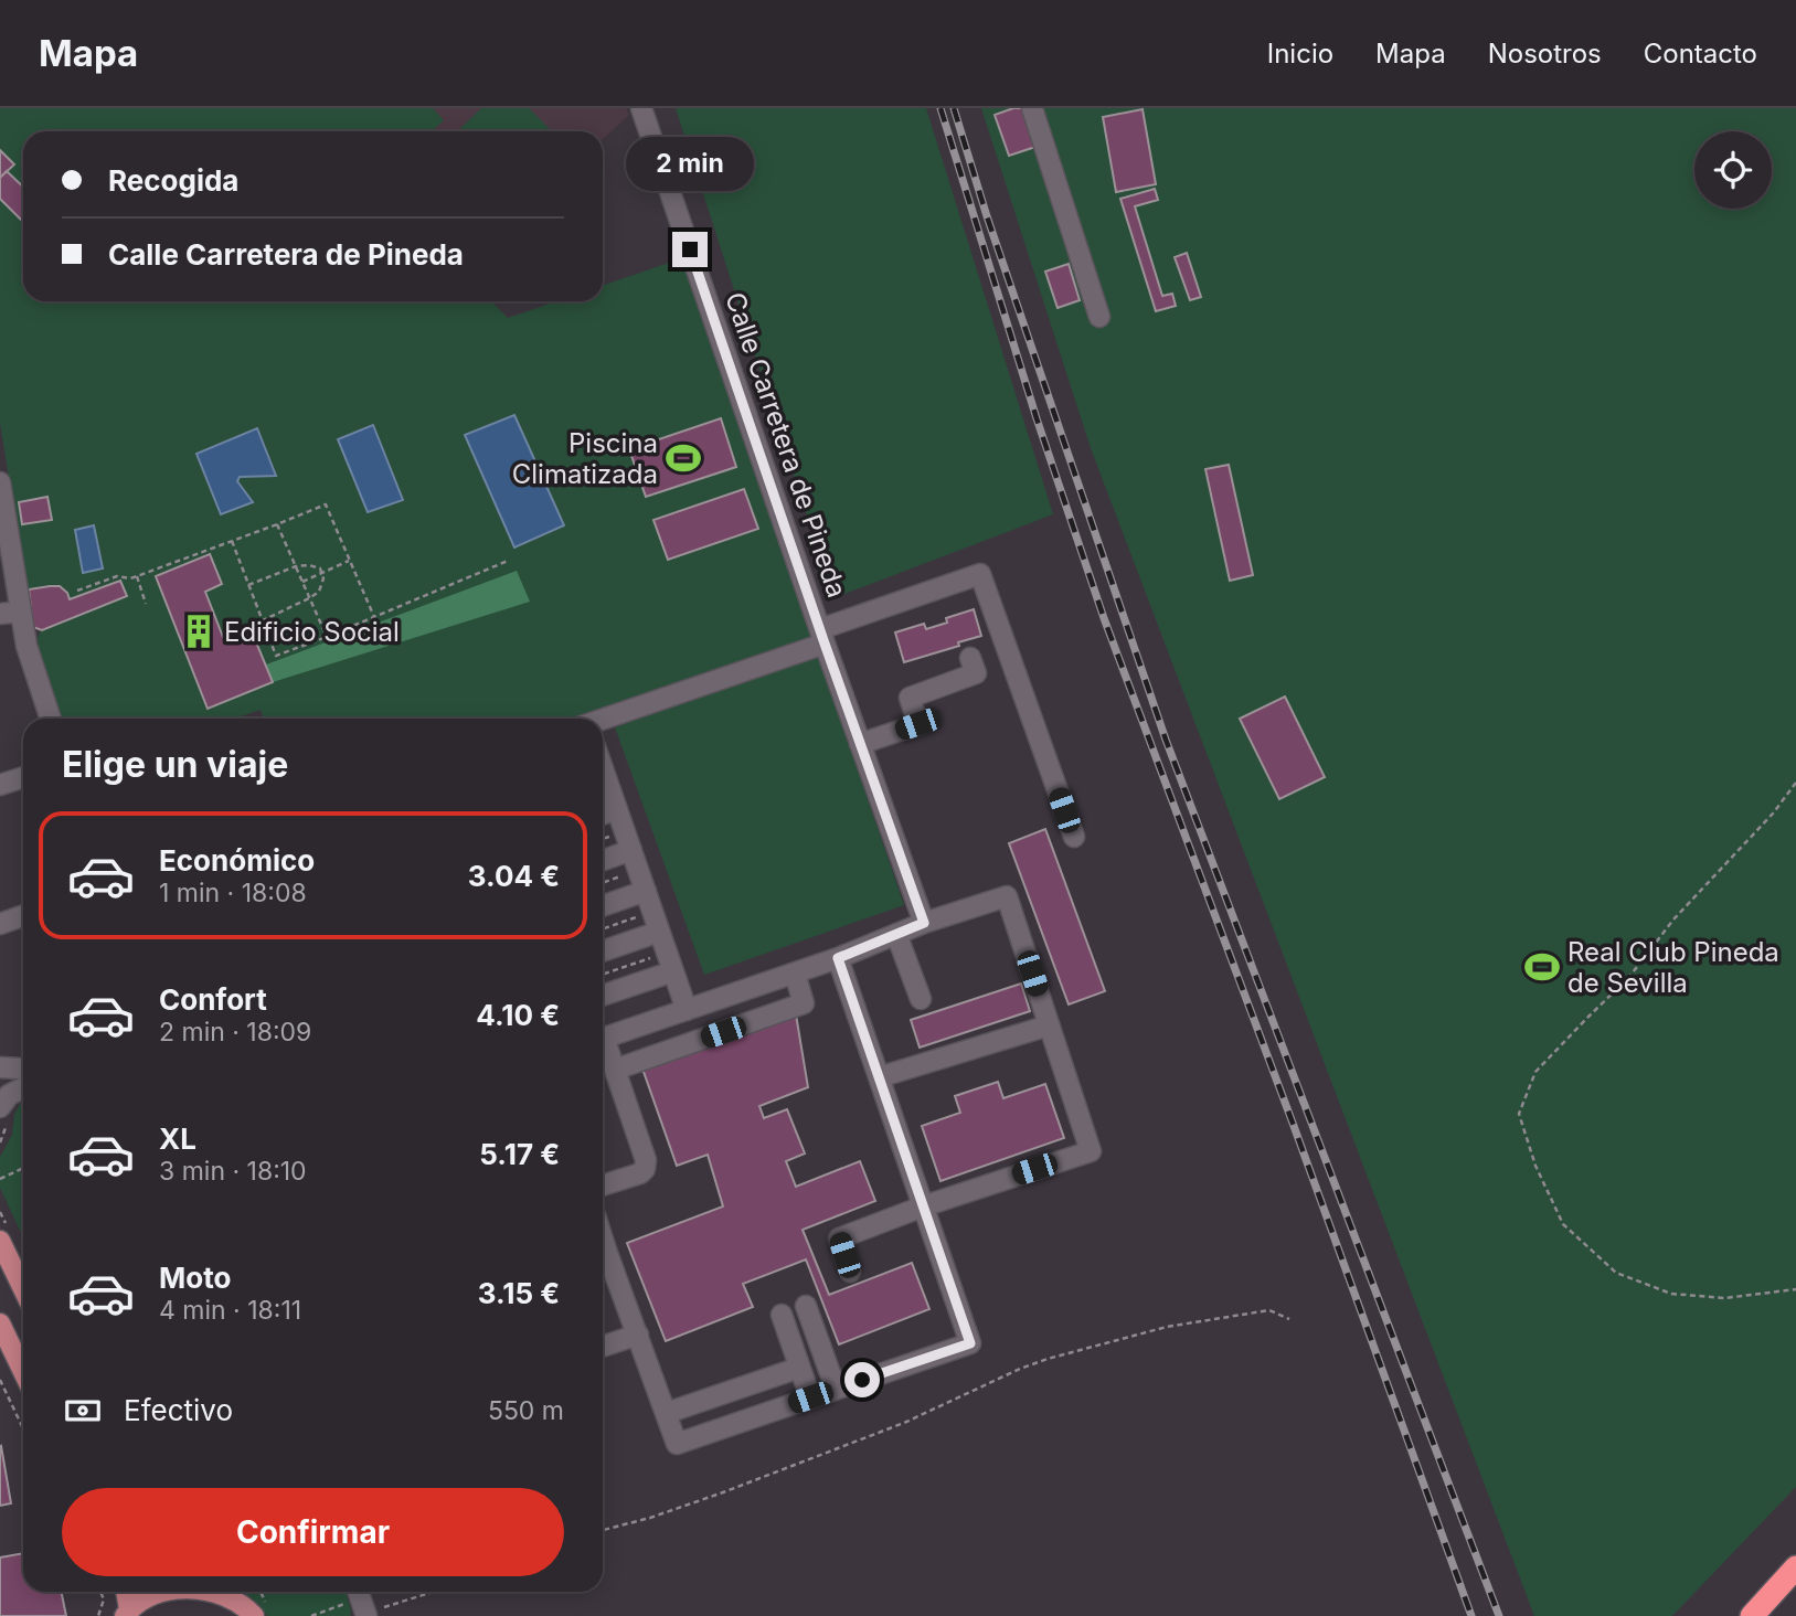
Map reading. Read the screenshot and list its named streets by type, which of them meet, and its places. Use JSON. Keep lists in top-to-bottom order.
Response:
{
  "streets": {
    "street": ["Calle Carretera de Pineda"]
  },
  "places": {
    "sports": ["Piscina Climatizada", "Real Club Pineda de Sevilla"],
    "building": ["Edificio Social"]
  },
  "page": {
    "header": "Mapa",
    "nav": [
      "Inicio",
      "Mapa",
      "Nosotros",
      "Contacto"
    ],
    "banner": ["Recogida", "Calle Carretera de Pineda"],
    "bubble": "2 min",
    "heading": "Elige un viaje",
    "list": [
      {
        "name": "Económico",
        "note": "1 min · 18:08",
        "value": "3.04 €"
      },
      {
        "name": "Confort",
        "note": "2 min · 18:09",
        "value": "4.10 €"
      },
      {
        "name": "XL",
        "note": "3 min · 18:10",
        "value": "5.17 €"
      },
      {
        "name": "Moto",
        "note": "4 min · 18:11",
        "value": "3.15 €"
      }
    ],
    "pay": ["Efectivo", "550 m"],
    "buttons": "Confirmar"
  }
}
